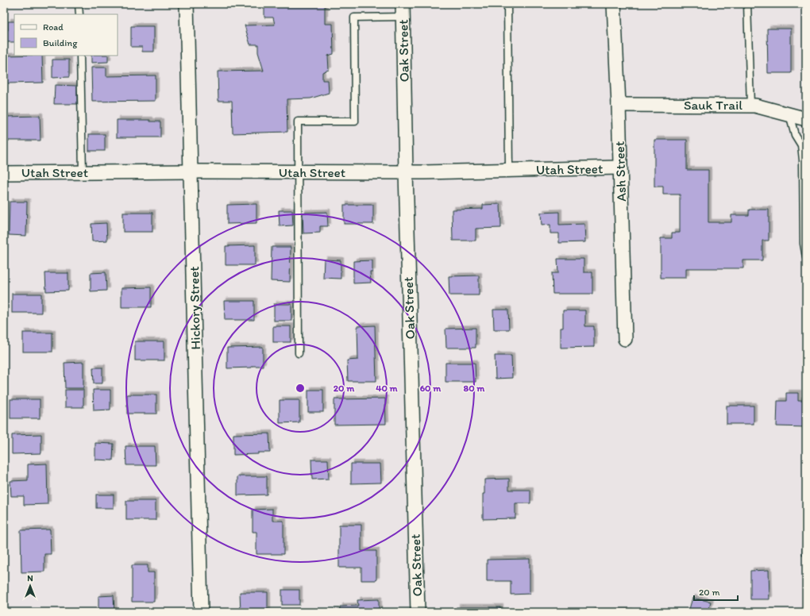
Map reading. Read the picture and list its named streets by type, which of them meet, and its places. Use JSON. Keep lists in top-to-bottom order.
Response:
{
  "streets": {
    "street": [
      "Oak Street",
      "Sauk Trail",
      "Utah Street",
      "Ash Street",
      "Hickory Street"
    ]
  },
  "crossings": [
    ["Oak Street", "Utah Street"],
    ["Sauk Trail", "Ash Street"],
    ["Utah Street", "Ash Street"],
    ["Utah Street", "Hickory Street"]
  ],
  "legend": ["Road", "Building"],
  "scale_bar": "20 m",
  "north": "top",
  "rings": [
    "20 m",
    "40 m",
    "60 m",
    "80 m"
  ]
}
